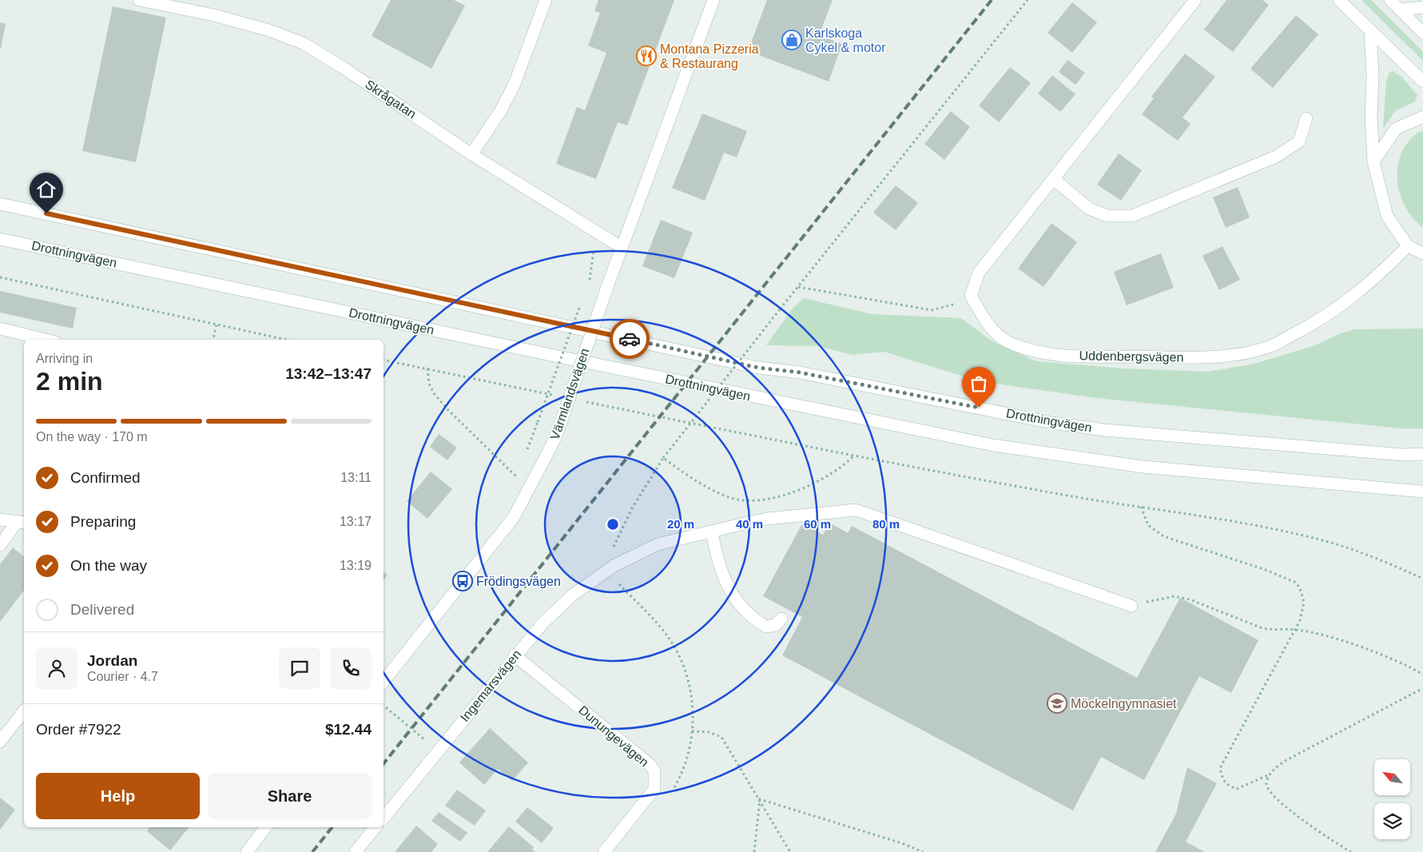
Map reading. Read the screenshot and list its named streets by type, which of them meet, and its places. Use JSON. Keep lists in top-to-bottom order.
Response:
{
  "streets": {
    "street": [
      "Skrågatan",
      "Drottningvägen",
      "Uddenbergsvägen",
      "Värmlandsvägen",
      "Ingemarsvägen",
      "Dunungevägen"
    ]
  },
  "crossings": [
    ["Skrågatan", "Värmlandsvägen"],
    ["Ingemarsvägen", "Dunungevägen"]
  ],
  "places": {
    "shop": ["Karlskoga Cykel & motor"],
    "restaurant": ["Montana Pizzeria & Restaurang"],
    "bus stop": ["Frödingsvägen"],
    "school or university": ["Möckelngymnasiet"]
  },
  "north": "top left",
  "page": {
    "heading": ["2 min", "Arriving in", "13:42–13:47"],
    "panel": [
      "Jordan",
      "Courier · 4.7",
      "Order #7922",
      "$12.44"
    ],
    "bar": "On the way · 170 m",
    "list": [
      ["Confirmed", "13:11"],
      ["Preparing", "13:17"],
      ["On the way", "13:19"],
      "Delivered"
    ],
    "buttons": ["Help", "Share"]
  },
  "rings": [
    "20 m",
    "40 m",
    "60 m",
    "80 m"
  ]
}
